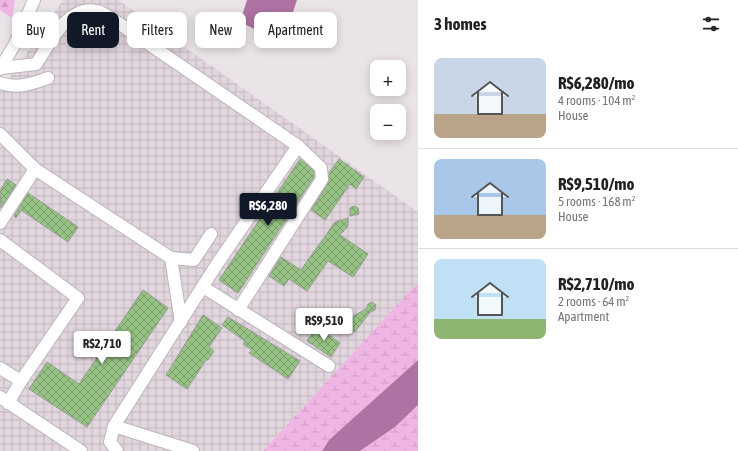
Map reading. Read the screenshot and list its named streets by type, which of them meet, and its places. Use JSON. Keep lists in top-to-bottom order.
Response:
{
  "page": {
    "heading": "3 homes",
    "chip": [
      "Buy",
      "Rent",
      "Filters",
      "New",
      "Apartment"
    ],
    "list": [
      {
        "name": "R$6,280/mo",
        "note": "4 rooms · 104 m² · House"
      },
      {
        "name": "R$9,510/mo",
        "note": "5 rooms · 168 m² · House"
      },
      {
        "name": "R$2,710/mo",
        "note": "2 rooms · 64 m² · Apartment"
      }
    ],
    "map_buttons": ["+", "−"],
    "price": ["R$6,280", "R$9,510", "R$2,710"]
  }
}
